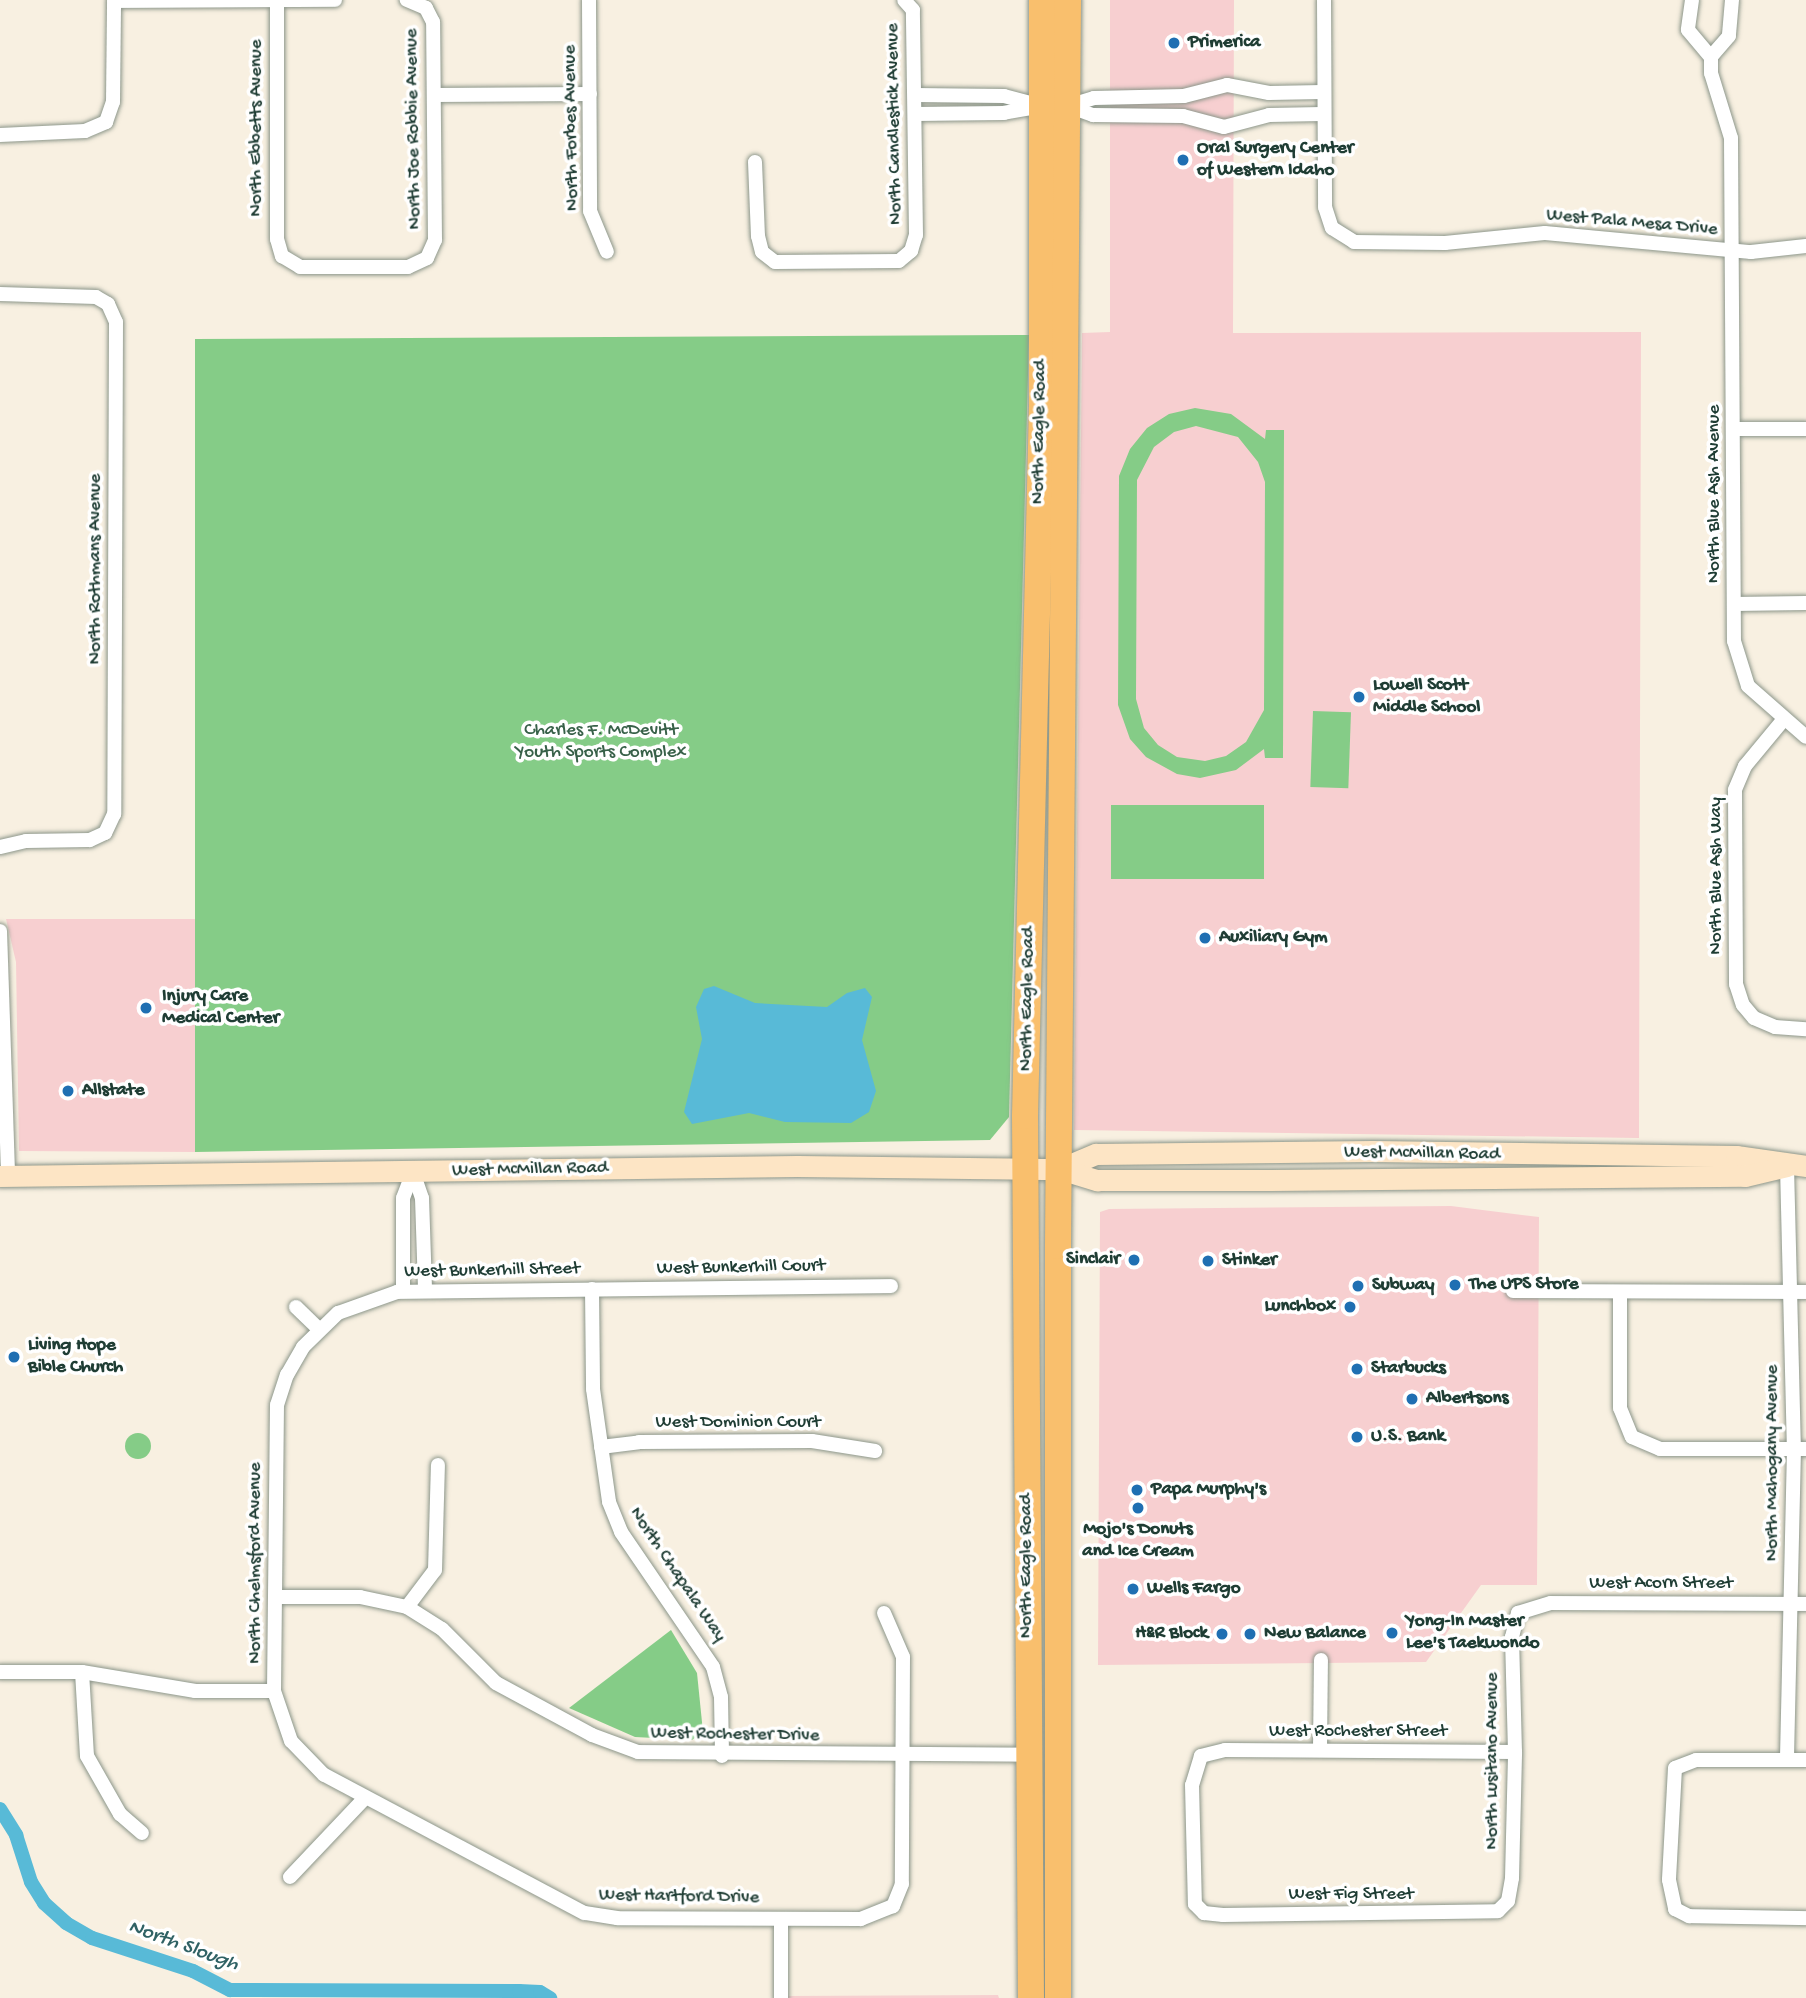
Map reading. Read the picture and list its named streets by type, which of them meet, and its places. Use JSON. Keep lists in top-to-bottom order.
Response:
{
  "streets": {
    "highway": ["North Eagle Road"],
    "main road": ["West McMillan Road"],
    "street": [
      "North Candlestick Avenue",
      "North Ebbetts Avenue",
      "North Forbes Avenue",
      "North Joe Robbie Avenue",
      "West Pala Mesa Drive",
      "North Blue Ash Avenue",
      "North Rothmans Avenue",
      "North Blue Ash Way",
      "West Bunkerhill Court",
      "West Bunkerhill Street",
      "West Dominion Court",
      "North Mahogany Avenue",
      "North Chelmsford Avenue",
      "North Chapala Way",
      "West Acorn Street",
      "West Rochester Street",
      "West Rochester Drive",
      "North Lusitano Avenue",
      "West Fig Street",
      "West Hartford Drive"
    ]
  },
  "crossings": [
    ["North Ebbetts Avenue", "North Joe Robbie Avenue"],
    ["West Pala Mesa Drive", "North Blue Ash Avenue"],
    ["North Eagle Road", "West McMillan Road"],
    ["North Eagle Road", "West Rochester Drive"],
    ["North Blue Ash Avenue", "North Blue Ash Way"],
    ["West McMillan Road", "North Mahogany Avenue"],
    ["West Bunkerhill Court", "West Bunkerhill Street"],
    ["West Bunkerhill Court", "North Chapala Way"],
    ["West Bunkerhill Street", "North Chelmsford Avenue"],
    ["West Bunkerhill Street", "North Chapala Way"],
    ["West Dominion Court", "North Chapala Way"],
    ["North Mahogany Avenue", "West Acorn Street"],
    ["North Chelmsford Avenue", "West Rochester Drive"],
    ["North Chelmsford Avenue", "West Hartford Drive"],
    ["North Chapala Way", "West Rochester Drive"],
    ["West Acorn Street", "North Lusitano Avenue"],
    ["West Rochester Street", "North Lusitano Avenue"],
    ["West Rochester Street", "West Fig Street"],
    ["West Rochester Drive", "West Hartford Drive"],
    ["North Lusitano Avenue", "West Fig Street"]
  ],
  "water": ["North Slough"],
  "parks": ["Charles F. McDevitt Youth Sports Complex"],
  "places": [
    "Primerica",
    "Oral Surgery Center of Western Idaho",
    "Lowell Scott Middle School",
    "Auxiliary Gym",
    "Injury Care Medical Center",
    "Allstate",
    "Sinclair",
    "Stinker",
    "The UPS Store",
    "Subway",
    "Lunchbox",
    "Living Hope Bible Church",
    "Starbucks",
    "Albertsons",
    "U.S. Bank",
    "Papa Murphy's",
    "Mojo's Donuts and Ice Cream",
    "Wells Fargo",
    "Yong-In Master Lee's Taekwondo",
    "H&R Block",
    "New Balance"
  ]
}
